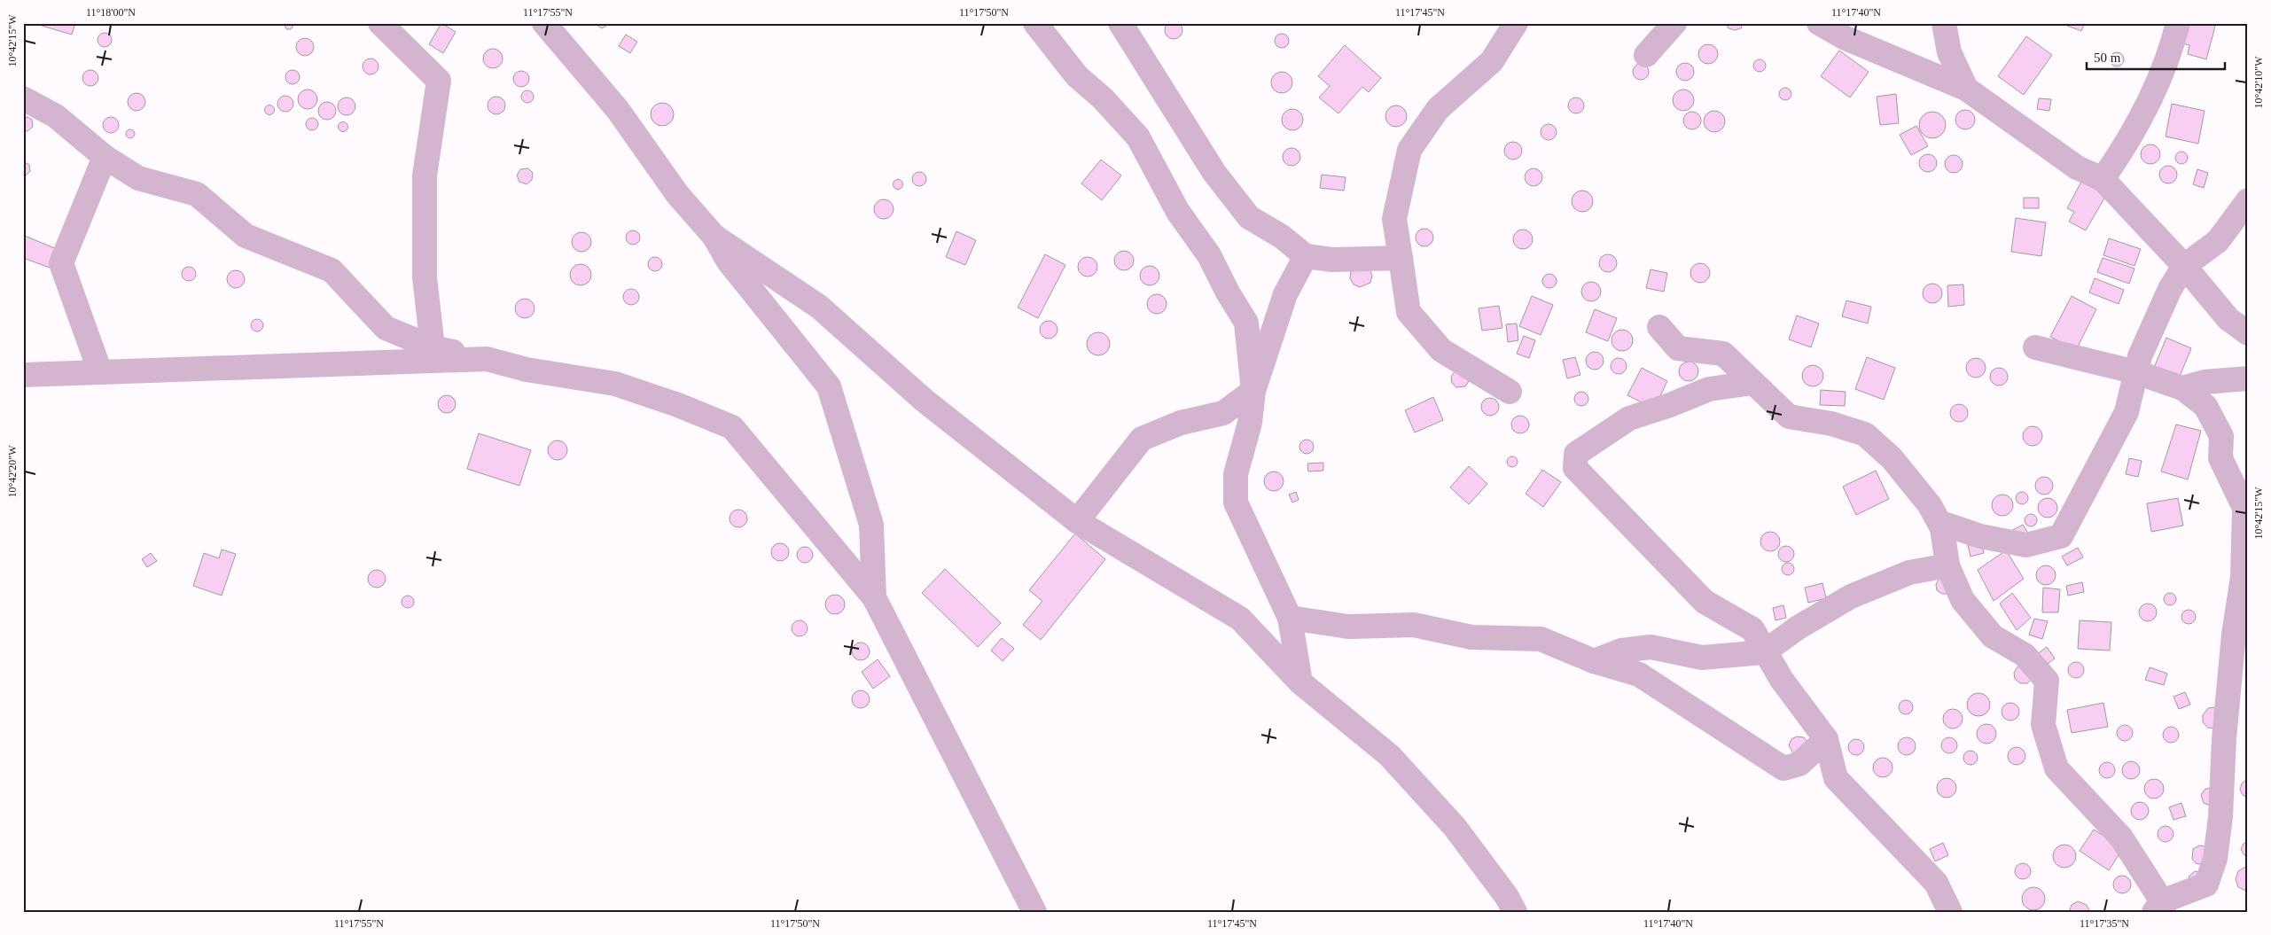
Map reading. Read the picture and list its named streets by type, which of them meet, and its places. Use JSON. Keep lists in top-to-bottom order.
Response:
{
  "scale_bar": "50 m",
  "coordinates": [
    "11°18'00\"N",
    "11°17'55\"N",
    "11°17'50\"N",
    "11°17'45\"N",
    "11°17'40\"N",
    "10°42'15\"W",
    "10°42'10\"W",
    "10°42'20\"W",
    "11°17'35\"N"
  ]
}
